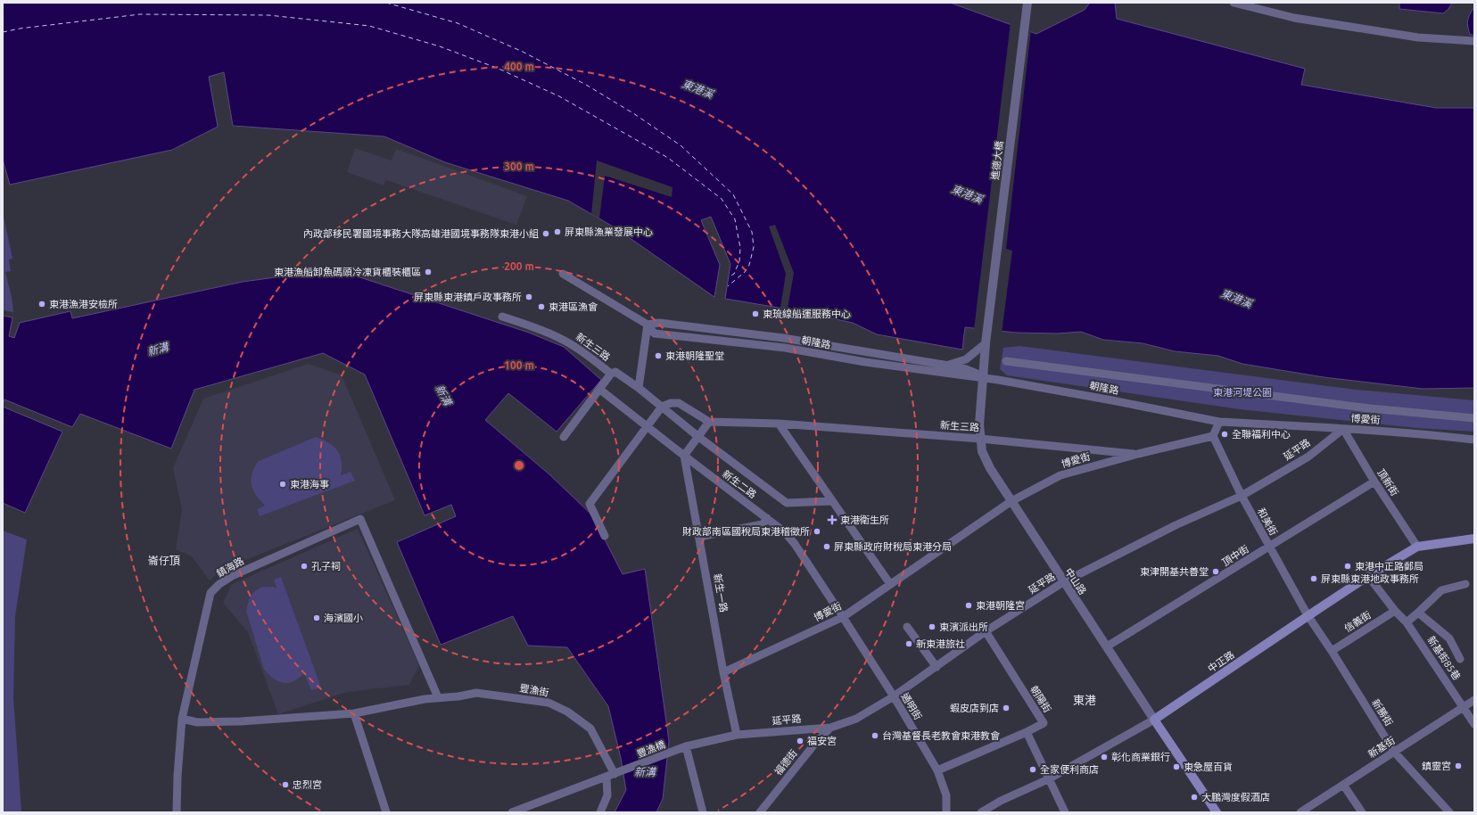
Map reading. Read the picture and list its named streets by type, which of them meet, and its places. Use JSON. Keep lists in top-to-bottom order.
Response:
{
  "streets": {
    "main road": ["中山路", "中正路"],
    "street": [
      "進德大橋",
      "朝隆路",
      "新生三路",
      "博愛街",
      "延平路",
      "頂新街",
      "新生二路",
      "和美街",
      "頂中街",
      "鎮海路",
      "新生一路",
      "信義街",
      "新基街85巷",
      "豐漁街",
      "朝陽街",
      "通明街",
      "新勝街",
      "新基街",
      "豐漁橋",
      "福德街"
    ]
  },
  "crossings": [
    ["進德大橋", "中山路"],
    ["朝隆路", "博愛街"],
    ["朝隆路", "中山路"],
    ["新生三路", "博愛街"],
    ["新生三路", "中山路"],
    ["博愛街", "延平路"],
    ["博愛街", "頂新街"],
    ["博愛街", "新生二路"],
    ["博愛街", "和美街"],
    ["博愛街", "中山路"],
    ["博愛街", "新生一路"],
    ["博愛街", "通明街"],
    ["延平路", "頂新街"],
    ["延平路", "和美街"],
    ["延平路", "中山路"],
    ["延平路", "新生一路"],
    ["延平路", "朝陽街"],
    ["延平路", "通明街"],
    ["延平路", "豐漁橋"],
    ["延平路", "福德街"],
    ["頂新街", "頂中街"],
    ["頂新街", "中正路"],
    ["新生二路", "新生一路"],
    ["新生二路", "通明街"],
    ["和美街", "頂中街"],
    ["和美街", "中正路"],
    ["和美街", "新勝街"],
    ["頂中街", "中山路"],
    ["鎮海路", "豐漁街"],
    ["中山路", "中正路"],
    ["信義街", "新基街85巷"],
    ["信義街", "新勝街"],
    ["新基街85巷", "中正路"],
    ["新基街85巷", "新基街"],
    ["中正路", "新勝街"],
    ["豐漁街", "豐漁橋"],
    ["新勝街", "新基街"]
  ],
  "districts": ["崙仔頂", "東港"],
  "water": ["東港溪", "新溝"],
  "parks": ["東港河堤公園"],
  "places": {
    "other": [
      "屏東縣漁業發展中心",
      "內政部移民署國境事務大隊高雄港國境事務隊東港小組",
      "東港漁船卸魚碼頭冷凍貨櫃裝櫃區",
      "屏東縣東港鎮戶政事務所",
      "東港漁港安檢所",
      "東港區漁會",
      "東琉線船運服務中心",
      "東港朝隆聖堂",
      "全聯福利中心",
      "東港海事",
      "財政部南區國稅局東港稽徵所",
      "屏東縣政府財稅局東港分局",
      "孔子祠",
      "東港中正路郵局",
      "東津開基共善堂",
      "屏東縣東港地政事務所",
      "東港朝隆宮",
      "海濱國小",
      "東濱派出所",
      "新東港旅社",
      "蝦皮店到店",
      "台灣基督長老教會東港教會",
      "福安宮",
      "彰化商業銀行",
      "鎮靈宮",
      "東急屋百貨",
      "全家便利商店",
      "忠烈宮",
      "大鵬灣度假酒店"
    ],
    "health": ["東港衛生所"]
  },
  "rings": [
    "400 m",
    "300 m",
    "200 m",
    "100 m"
  ]
}
